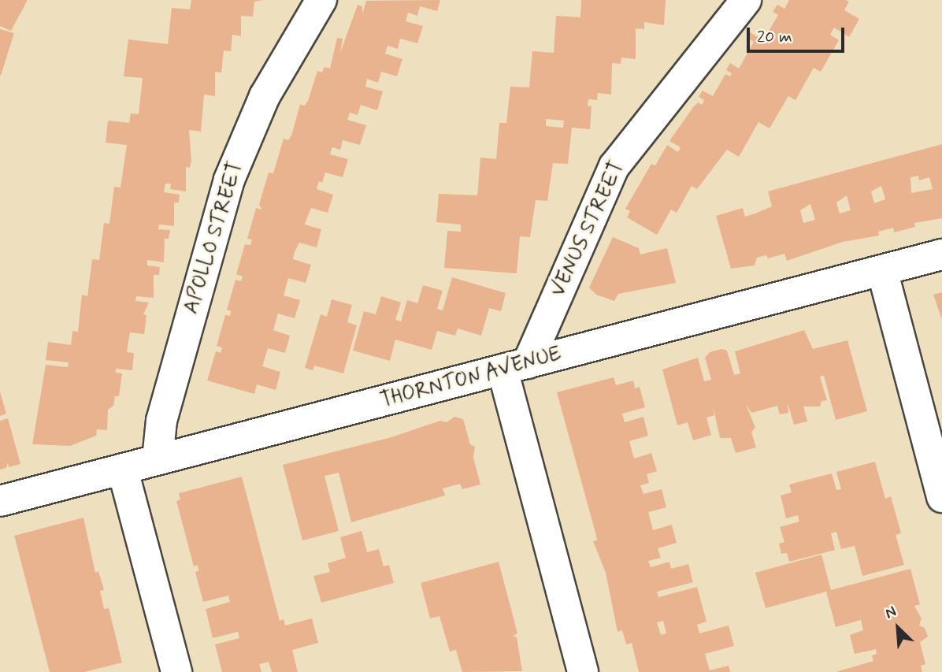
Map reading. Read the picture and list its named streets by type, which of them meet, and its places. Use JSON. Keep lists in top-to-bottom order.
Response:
{
  "streets": {
    "street": ["VENUS STREET", "APOLLO STREET", "THORNTON AVENUE"]
  },
  "crossings": [
    ["VENUS STREET", "THORNTON AVENUE"],
    ["APOLLO STREET", "THORNTON AVENUE"]
  ],
  "scale_bar": "20 m",
  "north": "top left"
}
